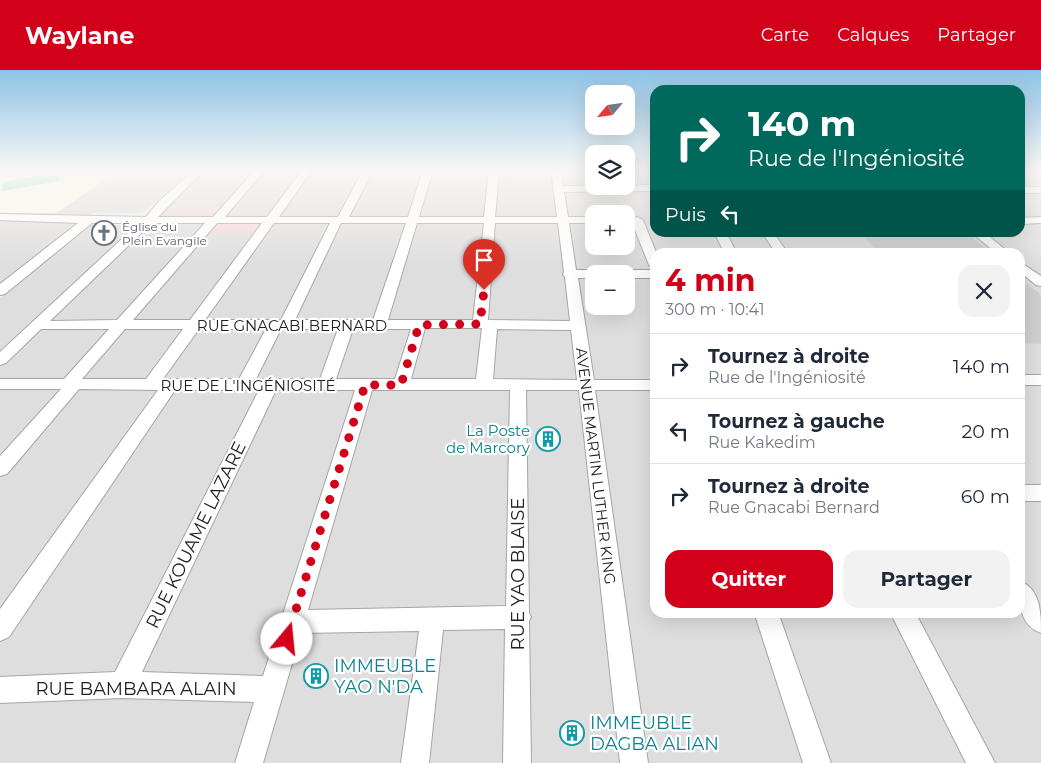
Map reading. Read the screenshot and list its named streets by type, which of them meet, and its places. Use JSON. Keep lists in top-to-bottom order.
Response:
{
  "streets": {
    "street": [
      "RUE GNACABI BERNARD",
      "RUE DE L'INGÉNIOSITÉ",
      "AVENUE MARTIN LUTHER KING",
      "RUE KOUAME LAZARE",
      "RUE YAO BLAISE",
      "RUE BAMBARA ALAIN"
    ]
  },
  "crossings": [
    ["RUE GNACABI BERNARD", "AVENUE MARTIN LUTHER KING"],
    ["RUE DE L'INGÉNIOSITÉ", "AVENUE MARTIN LUTHER KING"],
    ["RUE DE L'INGÉNIOSITÉ", "RUE KOUAME LAZARE"],
    ["RUE DE L'INGÉNIOSITÉ", "RUE YAO BLAISE"],
    ["RUE KOUAME LAZARE", "RUE BAMBARA ALAIN"]
  ],
  "places": {
    "church": ["Église du Plein Evangile"],
    "building": ["La Poste de Marcory", "IMMEUBLE YAO N'DA", "IMMEUBLE DAGBA ALIAN"]
  },
  "north": "bottom left",
  "page": {
    "header": "Waylane",
    "nav": ["Carte", "Calques", "Partager"],
    "map_buttons": ["+", "−"],
    "turn": ["140 m", "Rue de l'Ingéniosité"],
    "then": "Puis",
    "heading": ["4 min", "300 m · 10:41"],
    "list": [
      {
        "name": "Tournez à droite",
        "note": "Rue de l'Ingéniosité",
        "value": "140 m"
      },
      {
        "name": "Tournez à gauche",
        "note": "Rue Kakedim",
        "value": "20 m"
      },
      {
        "name": "Tournez à droite",
        "note": "Rue Gnacabi Bernard",
        "value": "60 m"
      }
    ],
    "buttons": ["Quitter", "Partager"]
  }
}
